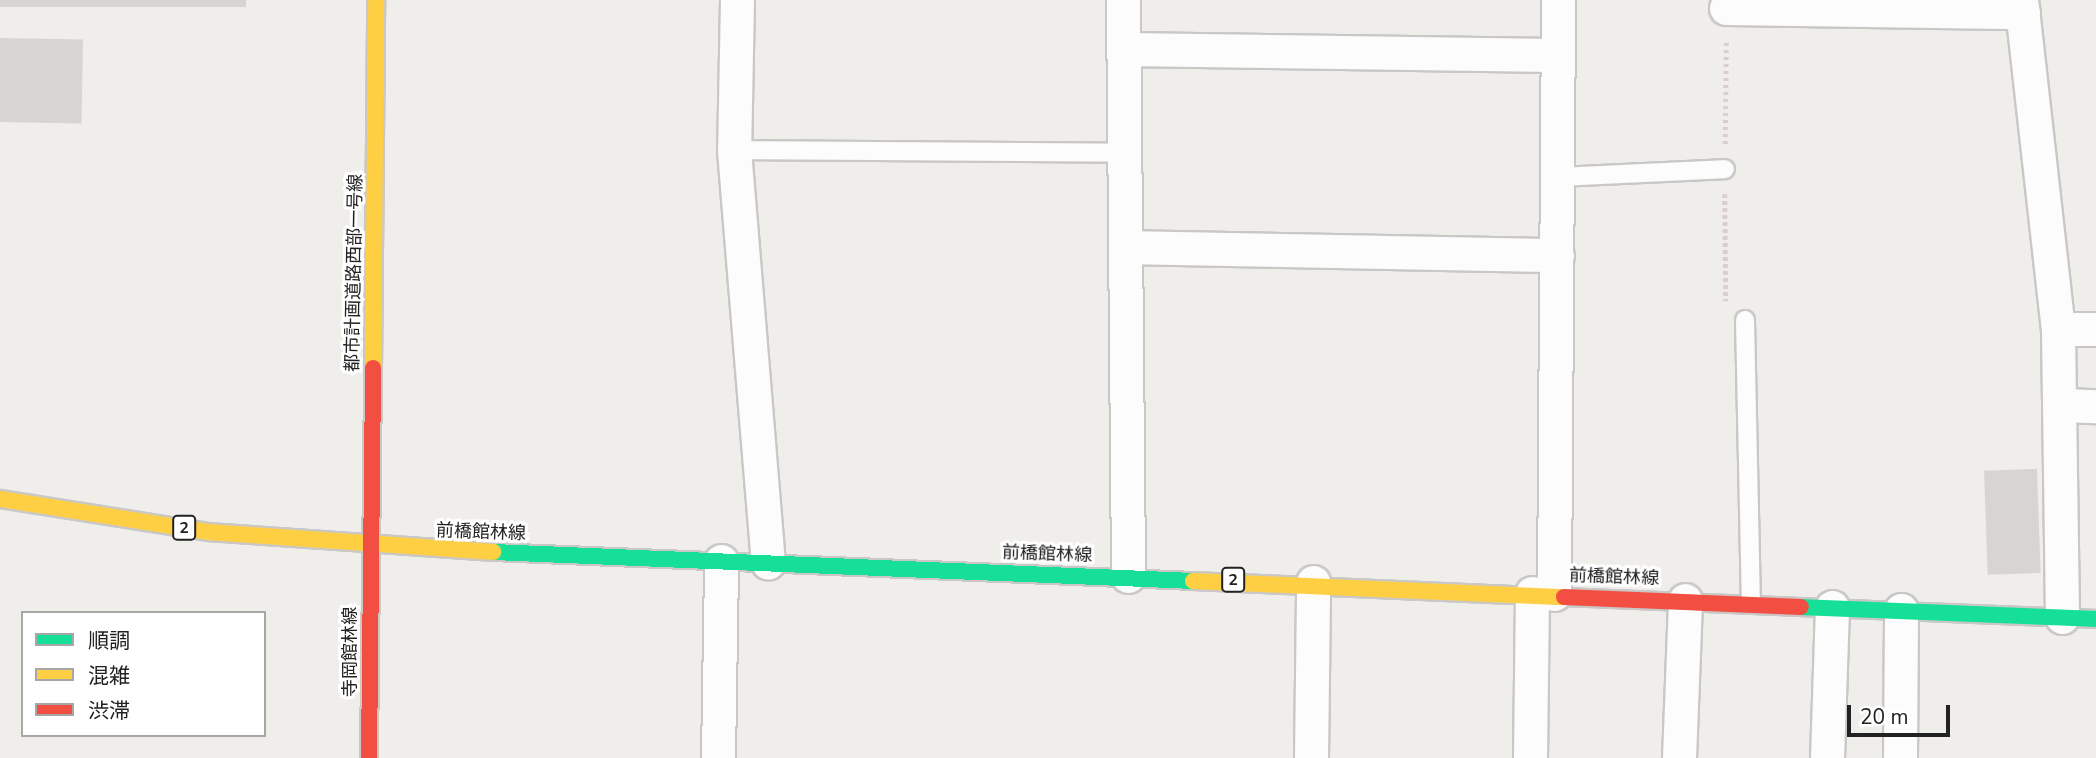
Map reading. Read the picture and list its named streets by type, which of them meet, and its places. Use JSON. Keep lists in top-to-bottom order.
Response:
{
  "streets": {
    "main road": [
      "都市計画道路西部一号線",
      "2",
      "前橋館林線",
      "寺岡館林線"
    ]
  },
  "crossings": [
    ["都市計画道路西部一号線", "前橋館林線"],
    ["都市計画道路西部一号線", "寺岡館林線"],
    ["前橋館林線", "寺岡館林線"]
  ],
  "legend": ["順調", "混雑", "渋滞"],
  "scale_bar": "20 m"
}
